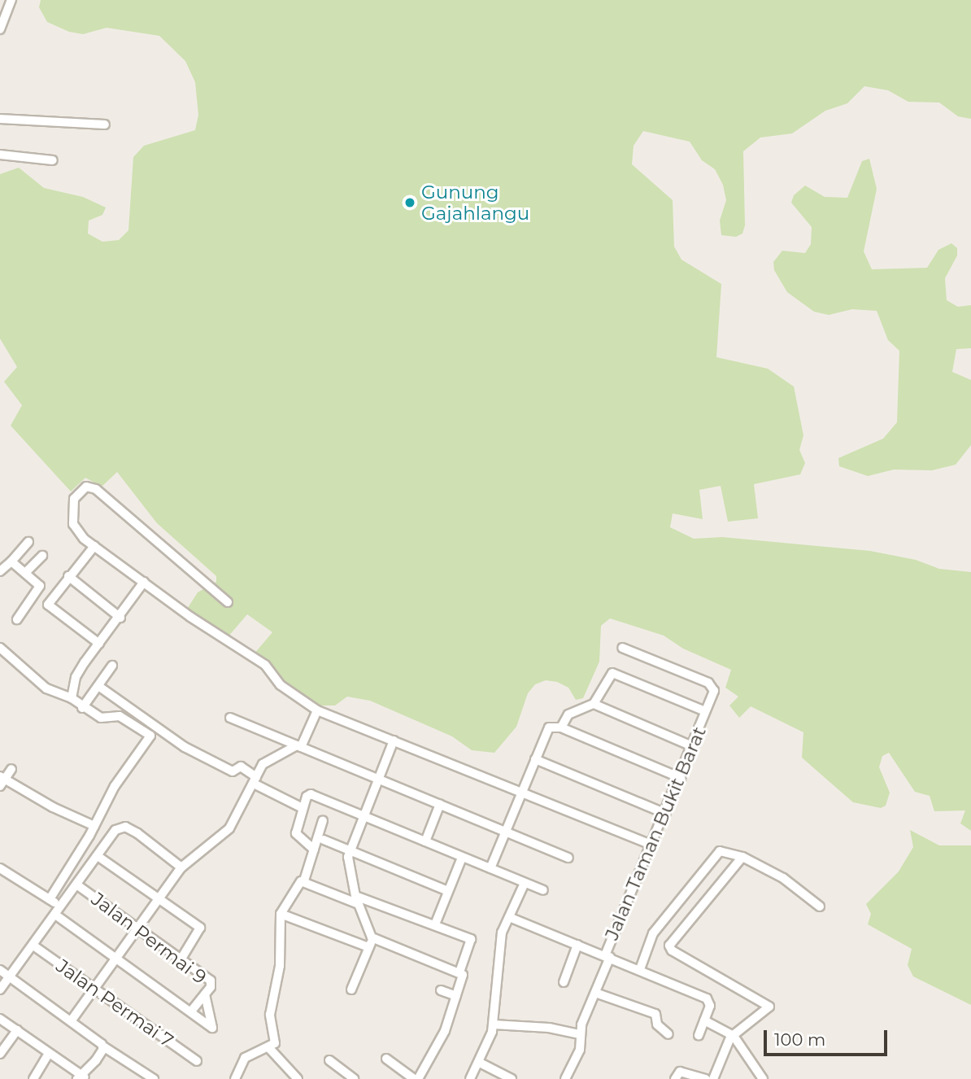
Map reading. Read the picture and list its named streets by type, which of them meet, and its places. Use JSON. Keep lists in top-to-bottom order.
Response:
{
  "streets": {
    "street": ["Jalan Taman Bukit Barat", "Jalan Permai 9", "Jalan Permai 7"]
  },
  "places": ["Gunung Gajahlangu"],
  "scale_bar": "100 m"
}
